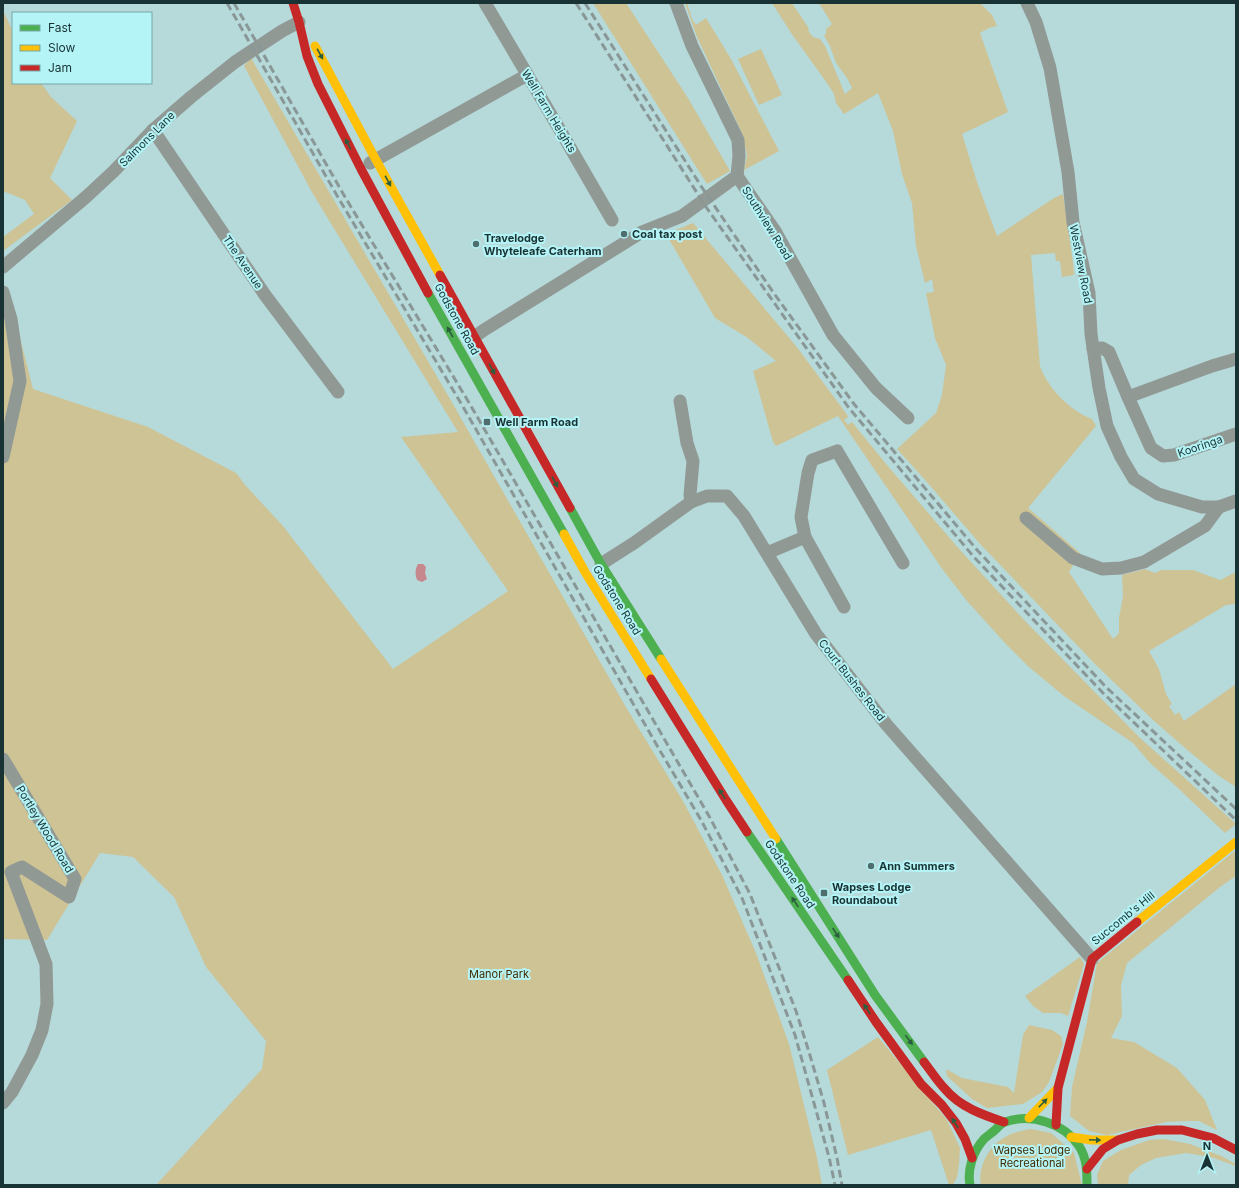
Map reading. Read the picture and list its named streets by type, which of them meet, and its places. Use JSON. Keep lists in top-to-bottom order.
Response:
{
  "streets": {
    "main road": ["Godstone Road", "Succomb's Hill"],
    "street": [
      "Well Farm Heights",
      "Salmons Lane",
      "Southview Road",
      "The Avenue",
      "Westview Road",
      "Kooringa",
      "Court Bushes Road",
      "Portley Wood Road"
    ]
  },
  "crossings": [
    ["Salmons Lane", "The Avenue"],
    ["Salmons Lane", "Godstone Road"],
    ["Westview Road", "Kooringa"],
    ["Godstone Road", "Court Bushes Road"],
    ["Court Bushes Road", "Succomb's Hill"]
  ],
  "parks": ["Manor Park", "Wapses Lodge Recreational"],
  "places": {
    "other": ["Coal tax post", "Travelodge Whyteleafe Caterham", "Ann Summers"],
    "transit": ["Well Farm Road", "Wapses Lodge Roundabout"]
  },
  "legend": ["Fast", "Slow", "Jam"],
  "north": "top"
}
